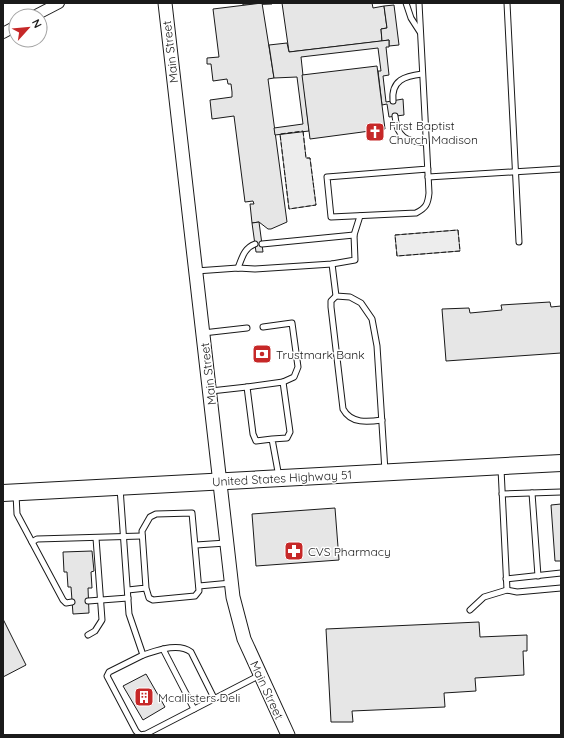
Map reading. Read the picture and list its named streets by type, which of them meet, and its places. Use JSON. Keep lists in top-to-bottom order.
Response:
{
  "streets": {
    "main road": ["United States Highway 51"],
    "street": ["Main Street"]
  },
  "crossings": [
    ["Main Street", "United States Highway 51"]
  ],
  "places": {
    "church": ["First Baptist Church Madison"],
    "bank": ["Trustmark Bank"],
    "pharmacy": ["CVS Pharmacy"],
    "building": ["Mcallisters Deli"]
  },
  "north": "top right"
}
